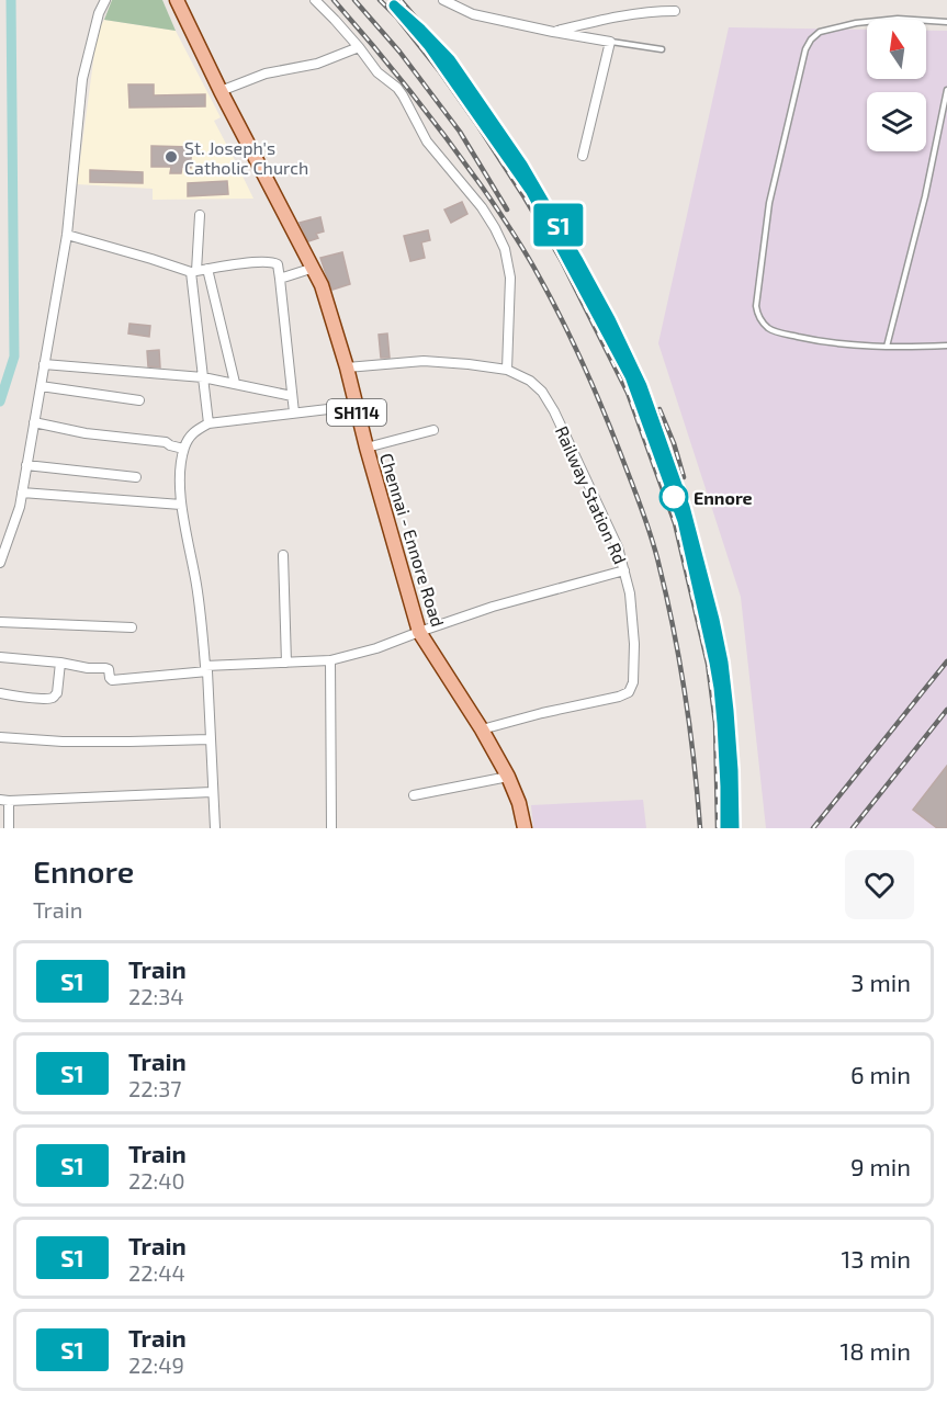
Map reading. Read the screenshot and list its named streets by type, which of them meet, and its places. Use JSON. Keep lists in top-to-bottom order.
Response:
{
  "streets": {
    "main road": ["SH114", "Chennai - Ennore Road"],
    "street": ["Railway Station Rd"]
  },
  "crossings": [
    ["Railway Station Rd", "Chennai - Ennore Road"]
  ],
  "places": ["St. Joseph's Catholic Church", "Ennore"],
  "north": "top",
  "page": {
    "on_map": "S1",
    "heading": ["Ennore", "Train"],
    "list": [
      {
        "mark": "S1",
        "name": "Train",
        "note": "22:34",
        "value": "3 min"
      },
      {
        "mark": "S1",
        "name": "Train",
        "note": "22:37",
        "value": "6 min"
      },
      {
        "mark": "S1",
        "name": "Train",
        "note": "22:40",
        "value": "9 min"
      },
      {
        "mark": "S1",
        "name": "Train",
        "note": "22:44",
        "value": "13 min"
      },
      {
        "mark": "S1",
        "name": "Train",
        "note": "22:49",
        "value": "18 min"
      }
    ]
  }
}
